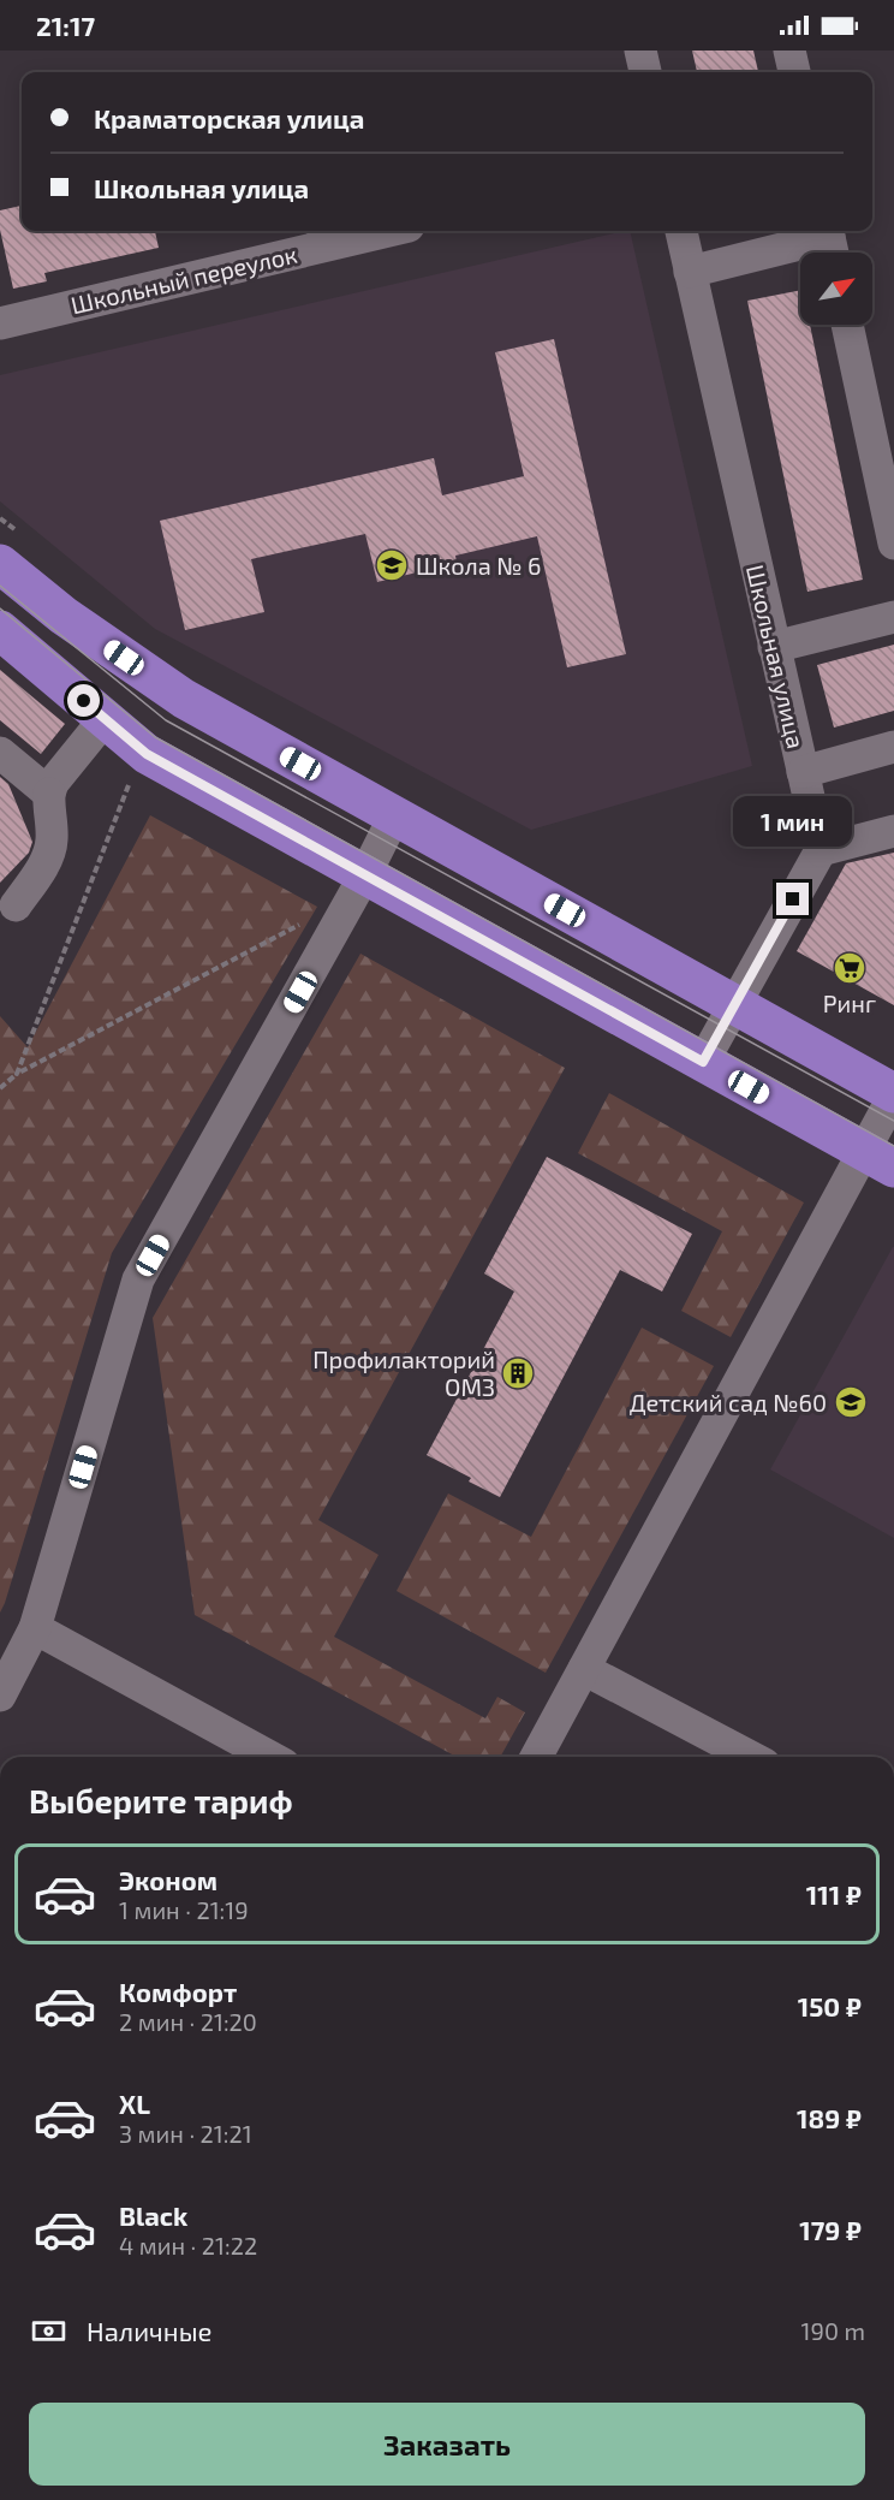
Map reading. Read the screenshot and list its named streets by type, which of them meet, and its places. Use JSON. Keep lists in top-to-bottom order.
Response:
{
  "streets": {
    "street": ["Школьный переулок", "Школьная улица"]
  },
  "places": {
    "school or university": ["Школа № 6", "Детский сад №60"],
    "supermarket": ["Ринг"],
    "building": ["Профилакторий ОМЗ"]
  },
  "north": "top right",
  "page": {
    "status": "21:17",
    "banner": ["Краматорская улица", "Школьная улица"],
    "bubble": "1 мин",
    "heading": "Выберите тариф",
    "list": [
      {
        "name": "Эконом",
        "note": "1 мин · 21:19",
        "value": "111 ₽"
      },
      {
        "name": "Комфорт",
        "note": "2 мин · 21:20",
        "value": "150 ₽"
      },
      {
        "name": "XL",
        "note": "3 мин · 21:21",
        "value": "189 ₽"
      },
      {
        "name": "Black",
        "note": "4 мин · 21:22",
        "value": "179 ₽"
      }
    ],
    "pay": ["Наличные", "190 m"],
    "buttons": "Заказать"
  }
}
